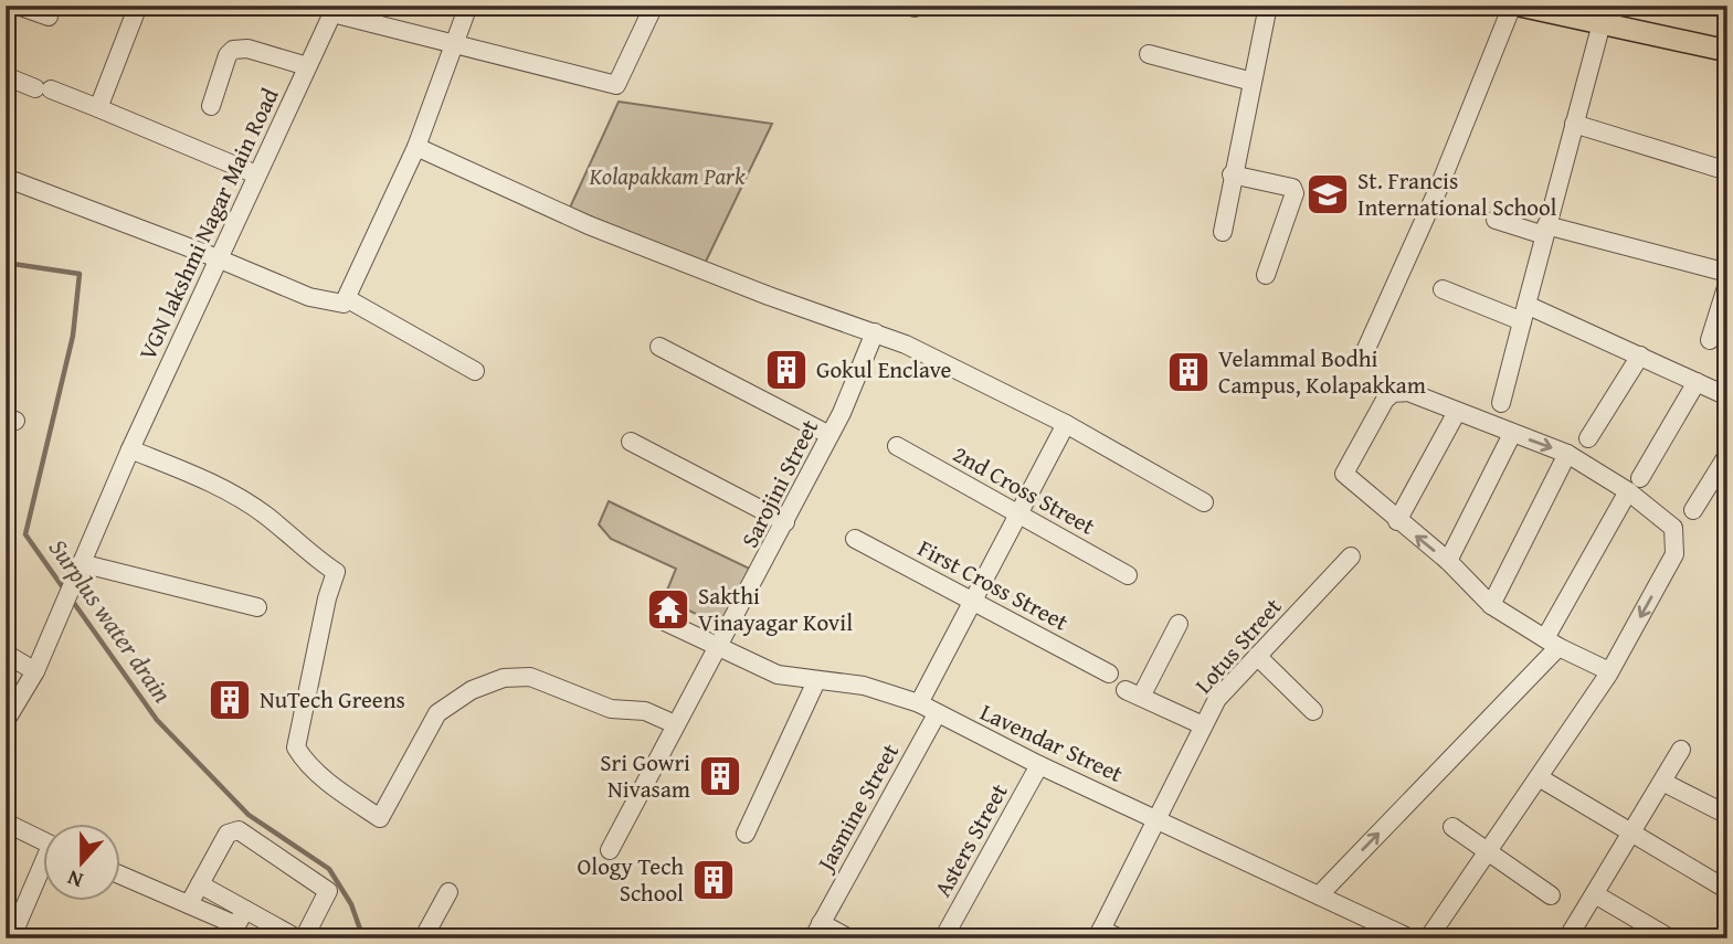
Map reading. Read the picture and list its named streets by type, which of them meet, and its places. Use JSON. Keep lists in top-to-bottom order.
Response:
{
  "streets": {
    "street": [
      "VGN lakshmi Nagar Main Road",
      "Sarojini Street",
      "2nd Cross Street",
      "First Cross Street",
      "Lotus Street",
      "Lavendar Street",
      "Jasmine Street",
      "Asters Street"
    ]
  },
  "crossings": [
    ["Sarojini Street", "Lavendar Street"],
    ["Lotus Street", "Lavendar Street"],
    ["Lavendar Street", "Jasmine Street"],
    ["Lavendar Street", "Asters Street"]
  ],
  "water": ["Surplus water drain"],
  "parks": ["Kolapakkam Park"],
  "places": {
    "school or university": ["St. Francis International School"],
    "building": [
      "Gokul Enclave",
      "Velammal Bodhi Campus, Kolapakkam",
      "NuTech Greens",
      "Sri Gowri Nivasam",
      "Ology Tech School"
    ],
    "temple": ["Sakthi Vinayagar Kovil"]
  },
  "north": "bottom"
}
